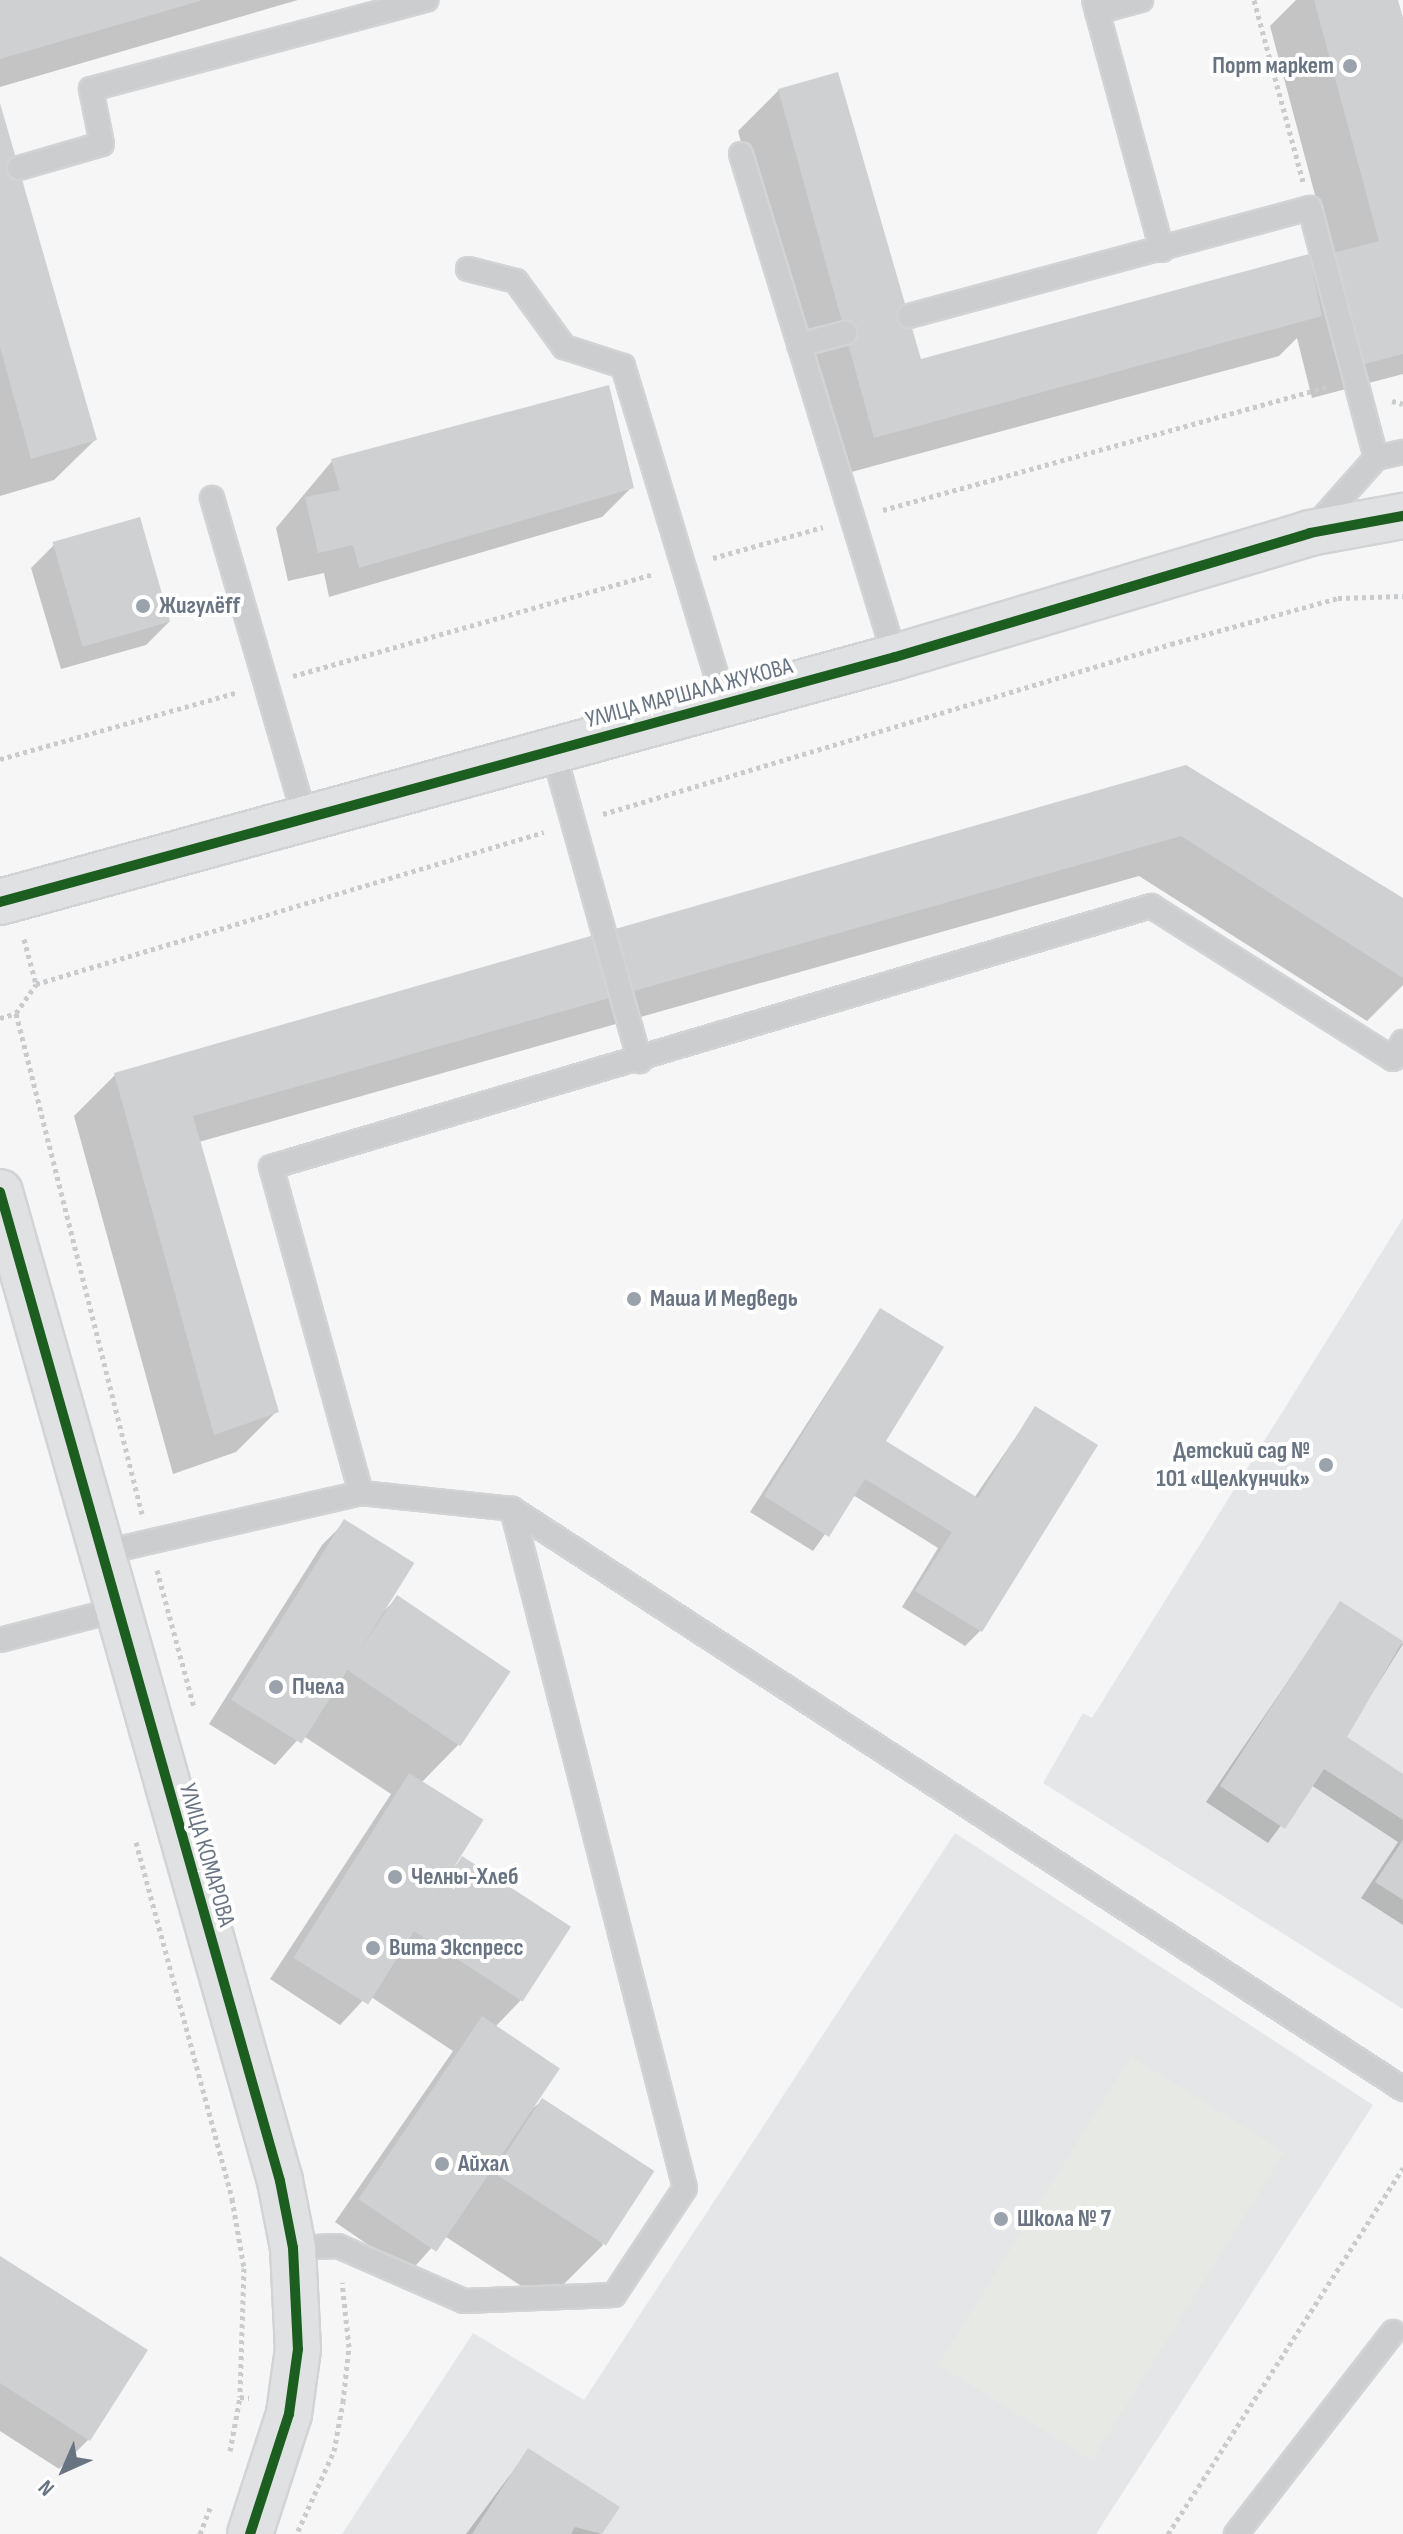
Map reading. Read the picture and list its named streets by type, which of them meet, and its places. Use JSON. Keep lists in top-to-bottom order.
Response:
{
  "streets": {
    "street": ["УЛИЦА МАРШАЛА ЖУКОВА", "УЛИЦА КОМАРОВА"]
  },
  "places": [
    "Порт маркет",
    "Жигулёff",
    "Маша И Медведь",
    "Детский сад № 101 «Щелкунчик»",
    "Пчела",
    "Челны-Хлеб",
    "Вита Экспресс",
    "Айхал",
    "Школа № 7"
  ],
  "north": "bottom left"
}
